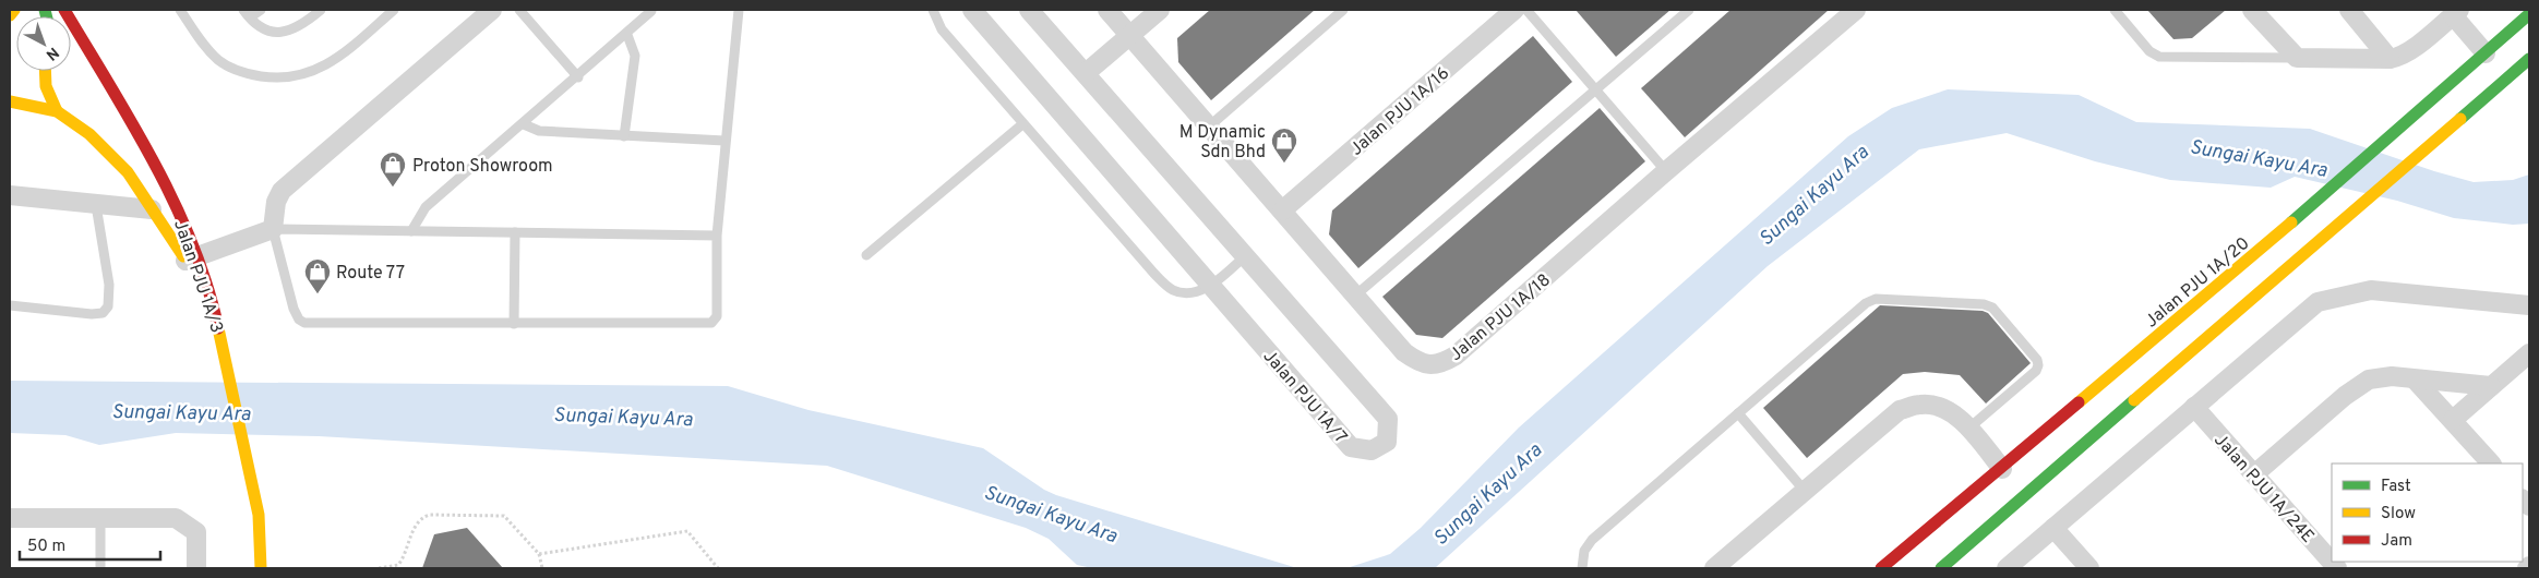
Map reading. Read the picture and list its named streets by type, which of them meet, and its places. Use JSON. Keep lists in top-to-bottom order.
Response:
{
  "streets": {
    "street": [
      "Jalan PJU 1A/16",
      "Jalan PJU 1A/3",
      "Jalan PJU 1A/20",
      "Jalan PJU 1A/18",
      "Jalan PJU 1A/7",
      "Jalan PJU 1A/24E"
    ]
  },
  "crossings": [
    ["Jalan PJU 1A/16", "Jalan PJU 1A/18"]
  ],
  "water": ["Sungai Kayu Ara"],
  "places": {
    "shop": ["M Dynamic Sdn Bhd", "Proton Showroom", "Route 77"]
  },
  "legend": ["Fast", "Slow", "Jam"],
  "scale_bar": "50 m",
  "north": "bottom right"
}
